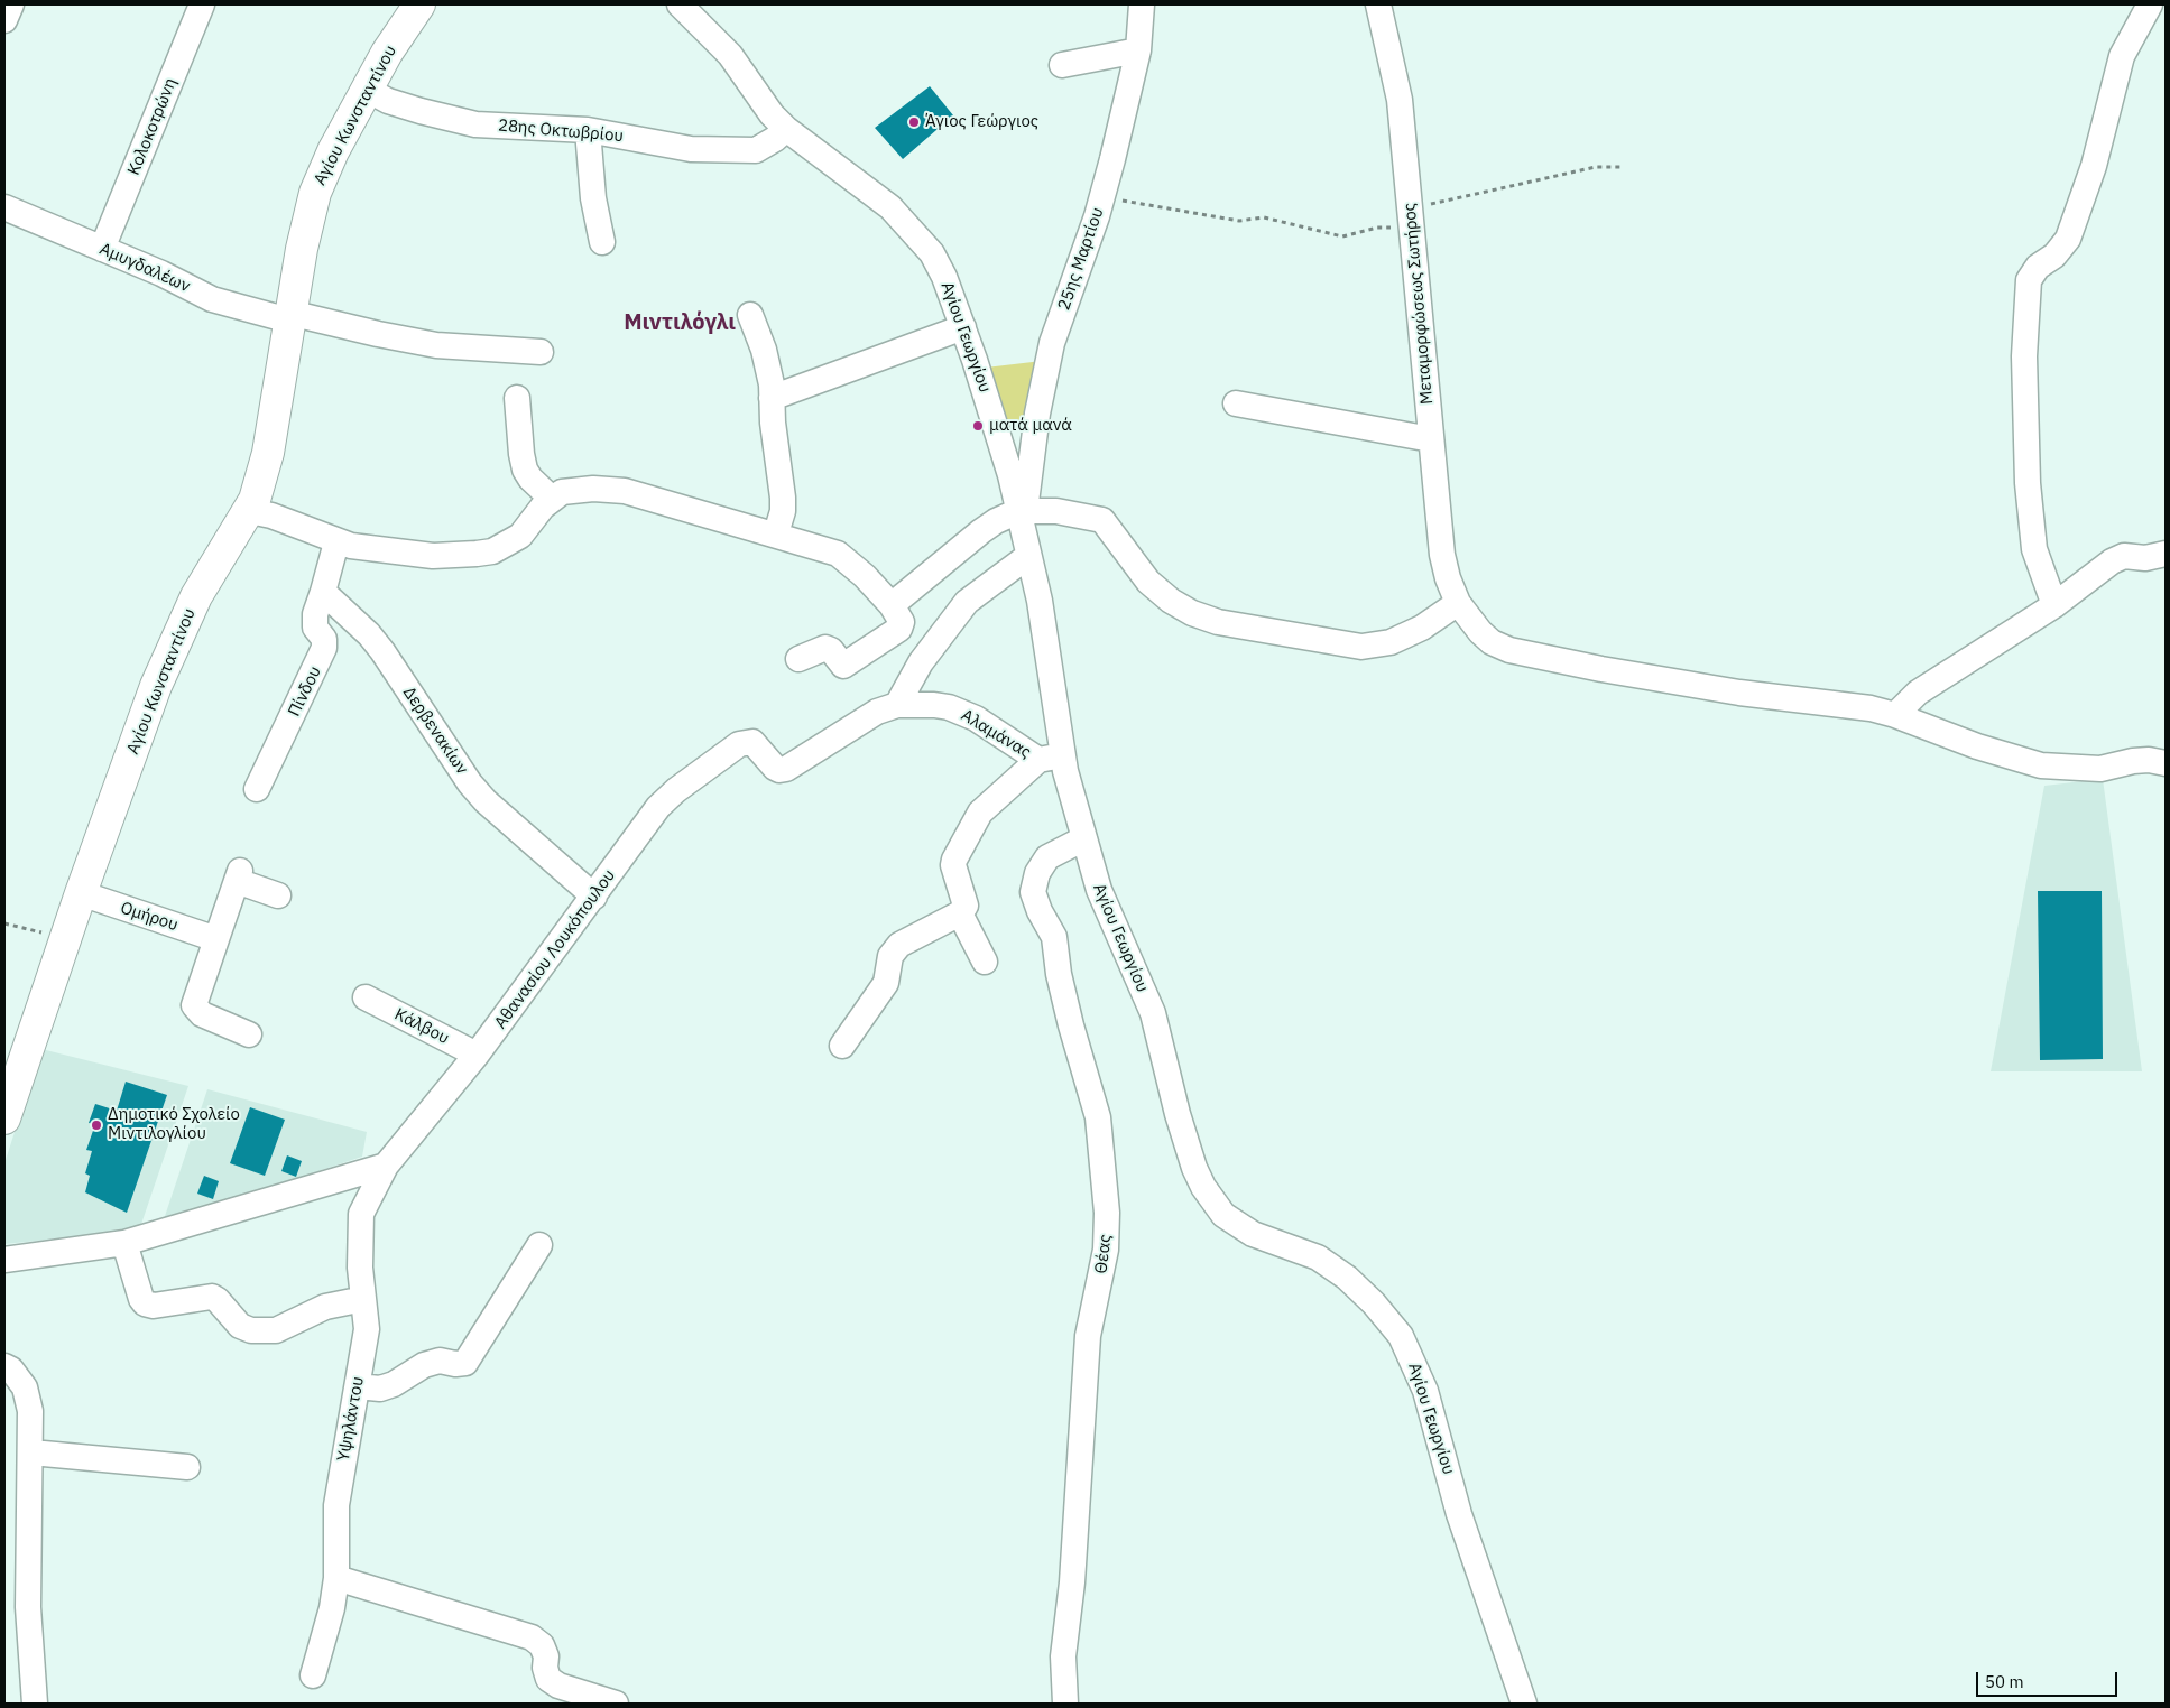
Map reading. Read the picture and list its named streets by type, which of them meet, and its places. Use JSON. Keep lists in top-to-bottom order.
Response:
{
  "streets": {
    "main road": ["Αγίου Κωνσταντίνου"],
    "street": [
      "Κολοκοτρώνη",
      "28ης Οκτωβρίου",
      "25ης Μαρτίου",
      "Αμυγδαλέων",
      "Μεταμορφώσεως Σωτήρος",
      "Αγίου Γεωργίου",
      "Πίνδου",
      "Δερβενακίων",
      "Αλαμάνας",
      "Ομήρου",
      "Αθανασίου Λουκόπουλου",
      "Κάλβου",
      "Θέας",
      "Υψηλάντου"
    ]
  },
  "crossings": [
    ["Αγίου Κωνσταντίνου", "28ης Οκτωβρίου"],
    ["Αγίου Κωνσταντίνου", "Αμυγδαλέων"],
    ["Αγίου Κωνσταντίνου", "Ομήρου"],
    ["Κολοκοτρώνη", "Αμυγδαλέων"],
    ["28ης Οκτωβρίου", "Αγίου Γεωργίου"],
    ["25ης Μαρτίου", "Αγίου Γεωργίου"],
    ["Αγίου Γεωργίου", "Αλαμάνας"],
    ["Αγίου Γεωργίου", "Θέας"],
    ["Πίνδου", "Δερβενακίων"],
    ["Δερβενακίων", "Αθανασίου Λουκόπουλου"],
    ["Αλαμάνας", "Αθανασίου Λουκόπουλου"],
    ["Αθανασίου Λουκόπουλου", "Κάλβου"],
    ["Αθανασίου Λουκόπουλου", "Υψηλάντου"]
  ],
  "districts": ["Μιντιλόγλι"],
  "places": ["Άγιος Γεώργιος", "ματά μανά", "Δημοτικό Σχολείο Μιντιλογλίου"],
  "scale_bar": "50 m"
}
